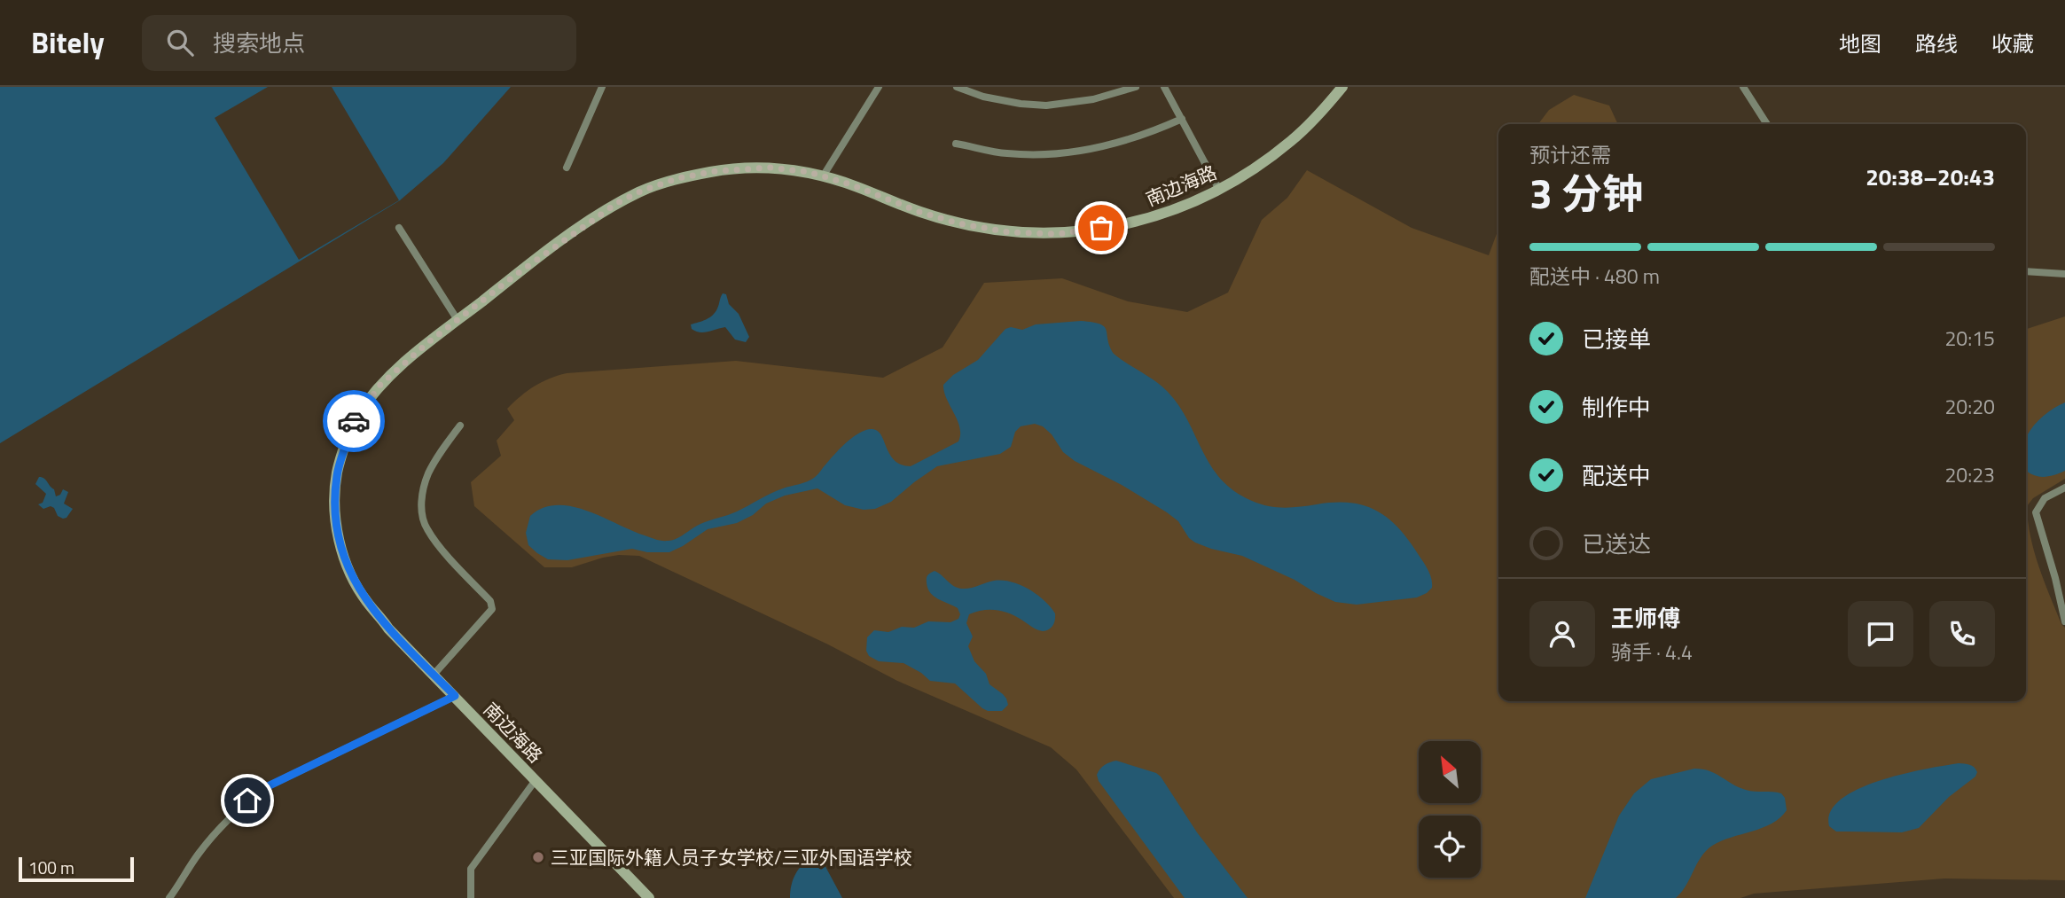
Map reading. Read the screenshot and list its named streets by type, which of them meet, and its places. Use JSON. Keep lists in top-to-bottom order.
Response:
{
  "streets": {
    "street": ["南边海路"]
  },
  "places": ["三亚国际外籍人员子女学校/三亚外国语学校"],
  "scale_bar": "100 m",
  "north": "top left",
  "page": {
    "header": "Bitely",
    "search": "搜索地点",
    "nav": ["地图", "路线", "收藏"],
    "heading": ["3 分钟", "预计还需", "20:38–20:43"],
    "panel": ["王师傅", "骑手 · 4.4"],
    "bar": "配送中 · 480 m",
    "list": [
      ["已接单", "20:15"],
      ["制作中", "20:20"],
      ["配送中", "20:23"],
      "已送达"
    ],
    "scale": "100 m"
  }
}
